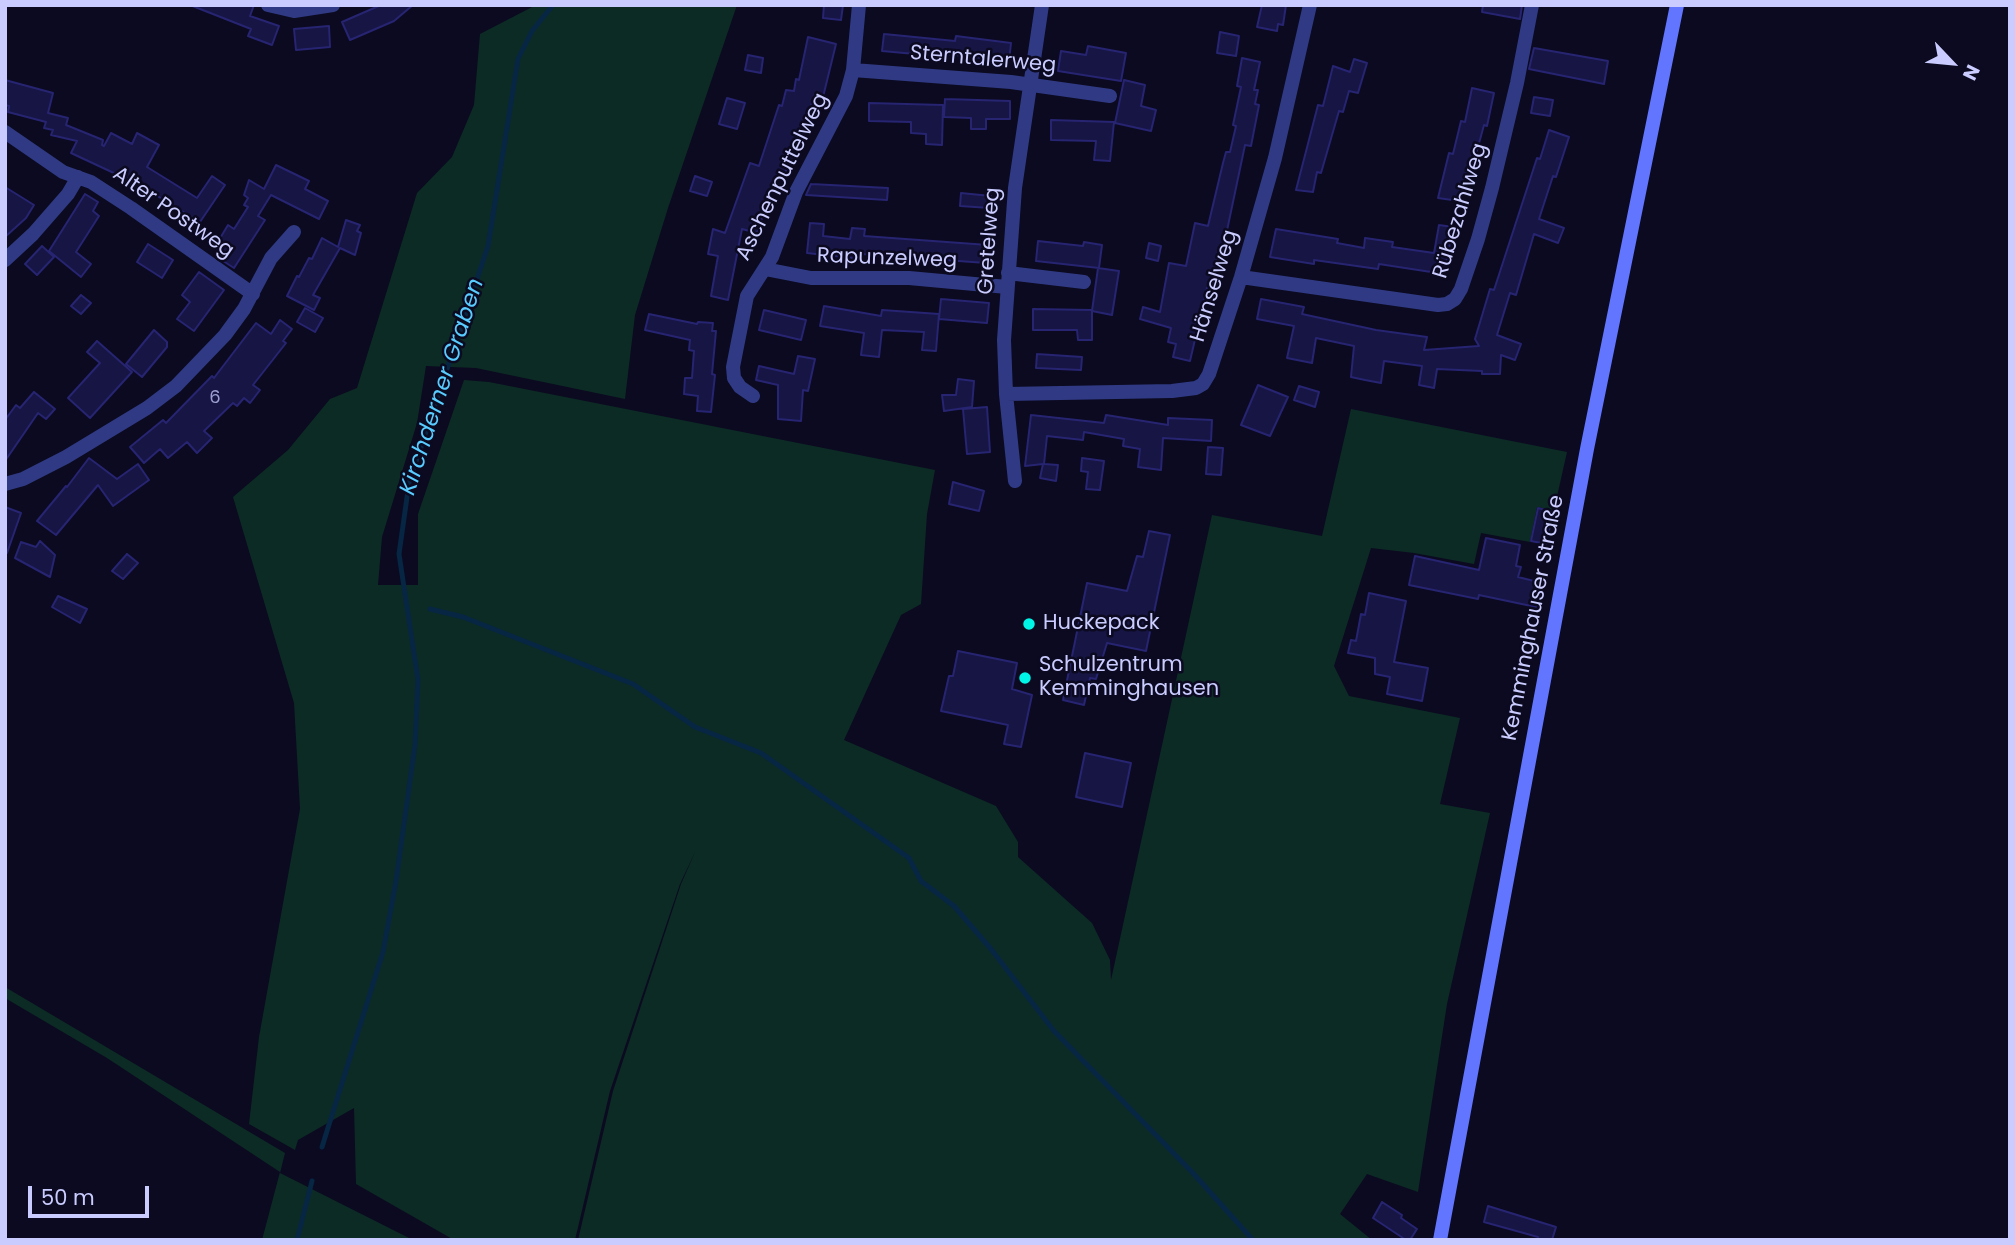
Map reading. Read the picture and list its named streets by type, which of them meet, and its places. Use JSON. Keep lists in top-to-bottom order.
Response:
{
  "streets": {
    "main road": ["Kemminghauser Straße"],
    "street": [
      "Sterntalerweg",
      "Aschenputtelweg",
      "Rübezahlweg",
      "Alter Postweg",
      "Gretelweg",
      "Rapunzelweg",
      "Hänselweg"
    ]
  },
  "crossings": [
    ["Sterntalerweg", "Aschenputtelweg"],
    ["Sterntalerweg", "Gretelweg"],
    ["Aschenputtelweg", "Rapunzelweg"],
    ["Rübezahlweg", "Hänselweg"],
    ["Gretelweg", "Rapunzelweg"],
    ["Gretelweg", "Hänselweg"]
  ],
  "water": ["Kirchderner Graben"],
  "places": ["Huckepack", "Schulzentrum Kemminghausen"],
  "house_numbers": ["6"],
  "scale_bar": "50 m",
  "north": "bottom right"
}
